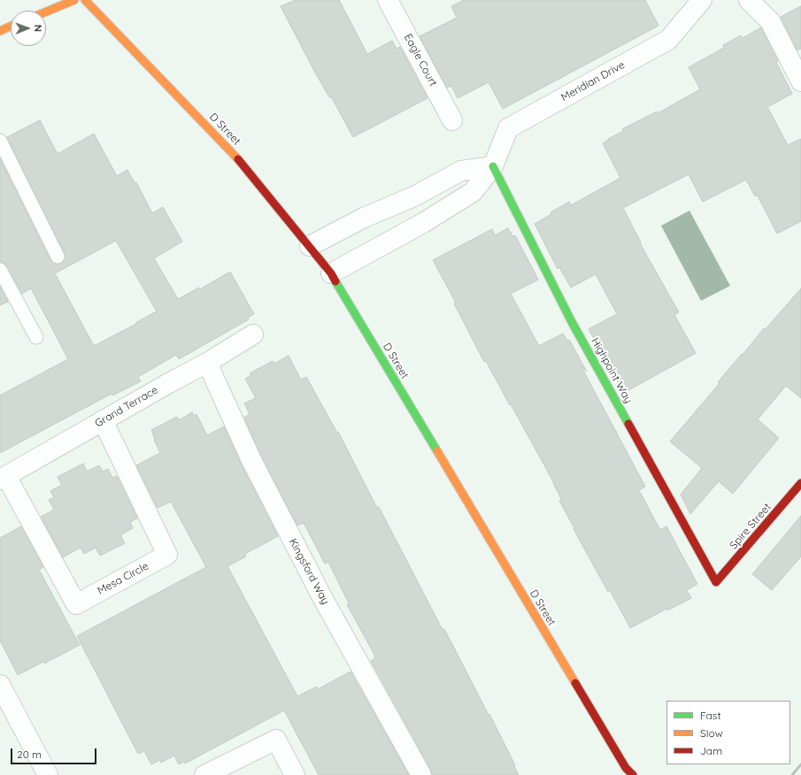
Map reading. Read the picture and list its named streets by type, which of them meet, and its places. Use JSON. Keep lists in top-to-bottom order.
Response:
{
  "streets": {
    "main road": ["D Street", "Highpoint Way", "Spire Street"],
    "street": [
      "Eagle Court",
      "Meridian Drive",
      "Grand Terrace",
      "Kingsford Way",
      "Mesa Circle"
    ]
  },
  "crossings": [
    ["Meridian Drive", "D Street"],
    ["Meridian Drive", "Highpoint Way"],
    ["Highpoint Way", "Spire Street"],
    ["Grand Terrace", "Kingsford Way"],
    ["Grand Terrace", "Mesa Circle"]
  ],
  "legend": ["Fast", "Slow", "Jam"],
  "scale_bar": "20 m",
  "north": "right"
}
